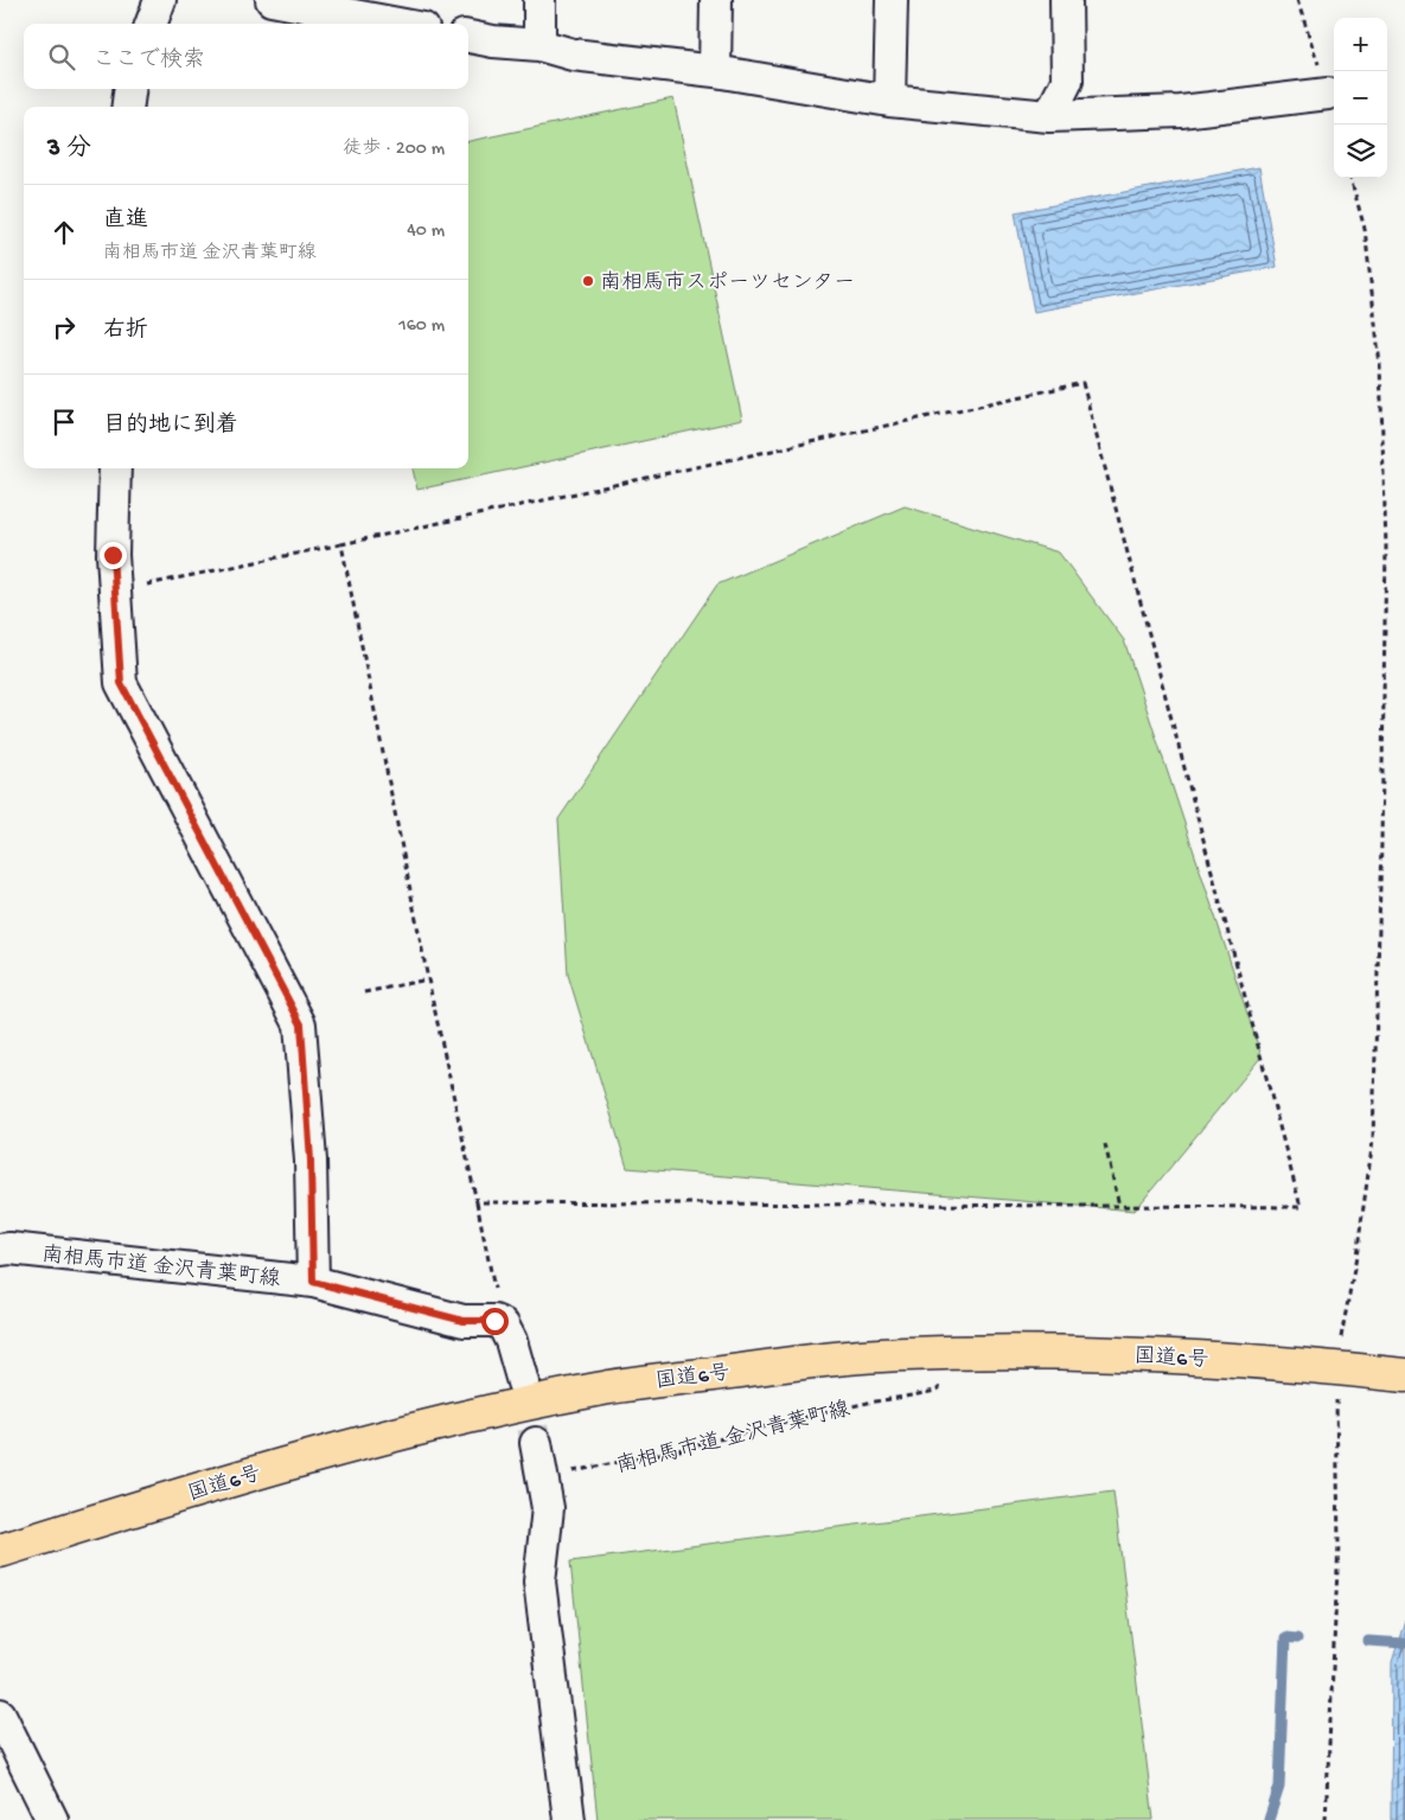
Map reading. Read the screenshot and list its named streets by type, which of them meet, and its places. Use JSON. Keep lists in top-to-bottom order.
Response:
{
  "streets": {
    "highway": ["国道6号"],
    "street": ["南相馬市道 金沢青葉町線"]
  },
  "places": ["南相馬市スポーツセンター"],
  "page": {
    "map_buttons": ["+", "−"],
    "search": "ここで検索",
    "heading": ["3 分", "徒歩 · 200 m"],
    "list": [
      ["直進", "南相馬市道 金沢青葉町線", "40 m"],
      ["右折", "160 m"],
      "目的地に到着"
    ]
  }
}
